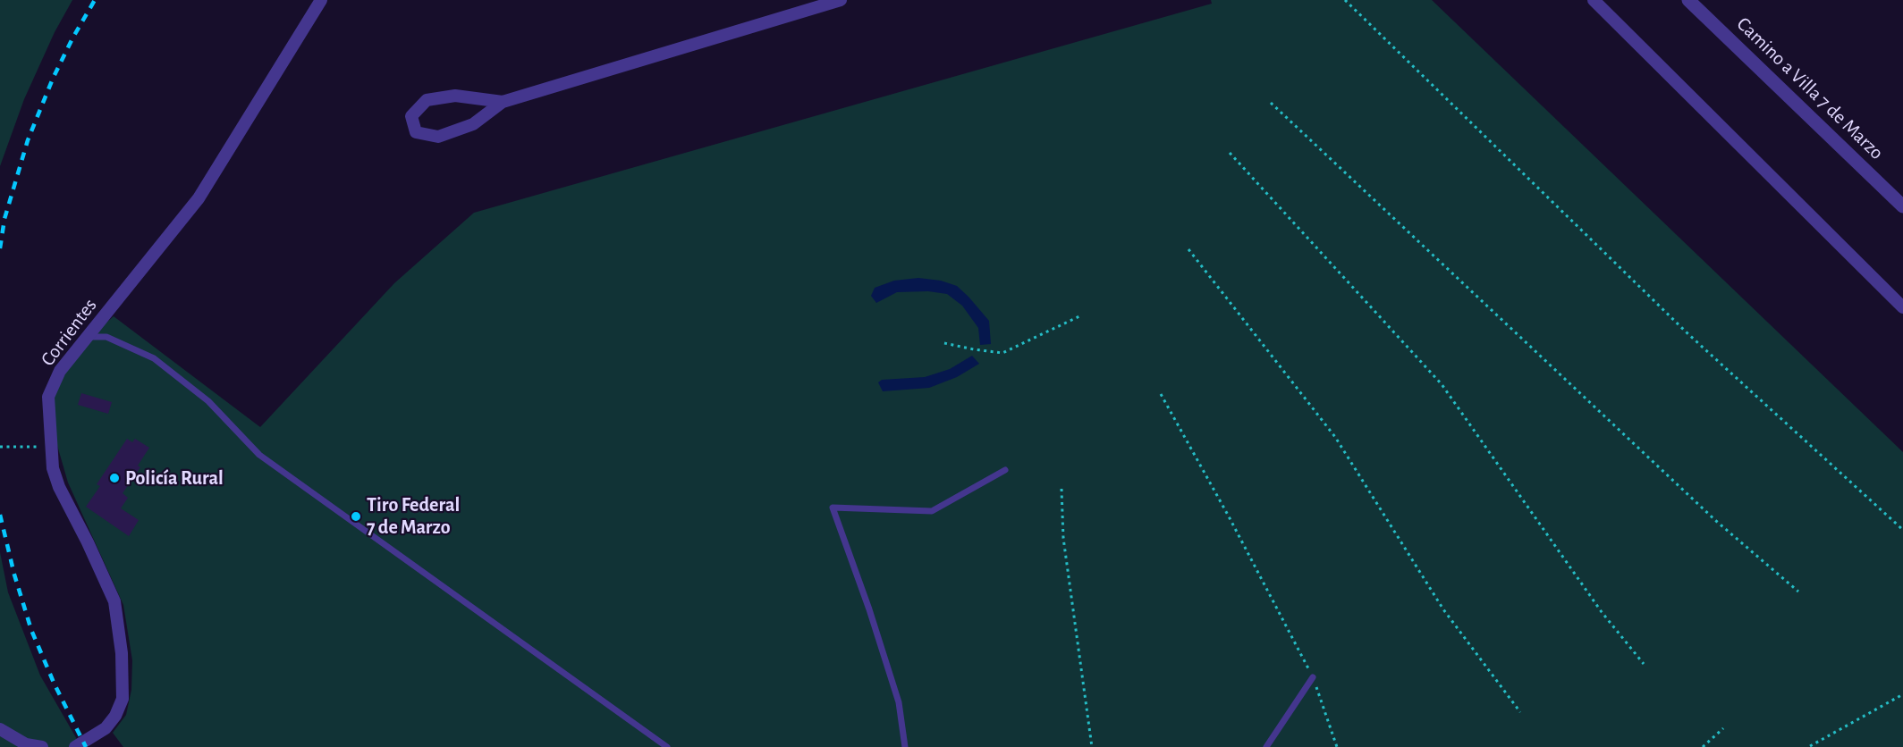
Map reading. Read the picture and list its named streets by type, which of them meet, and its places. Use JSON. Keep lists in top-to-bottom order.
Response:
{
  "streets": {
    "street": ["Camino a Villa 7 de Marzo", "Corrientes"]
  },
  "places": ["Policía Rural", "Tiro Federal 7 de Marzo"]
}
